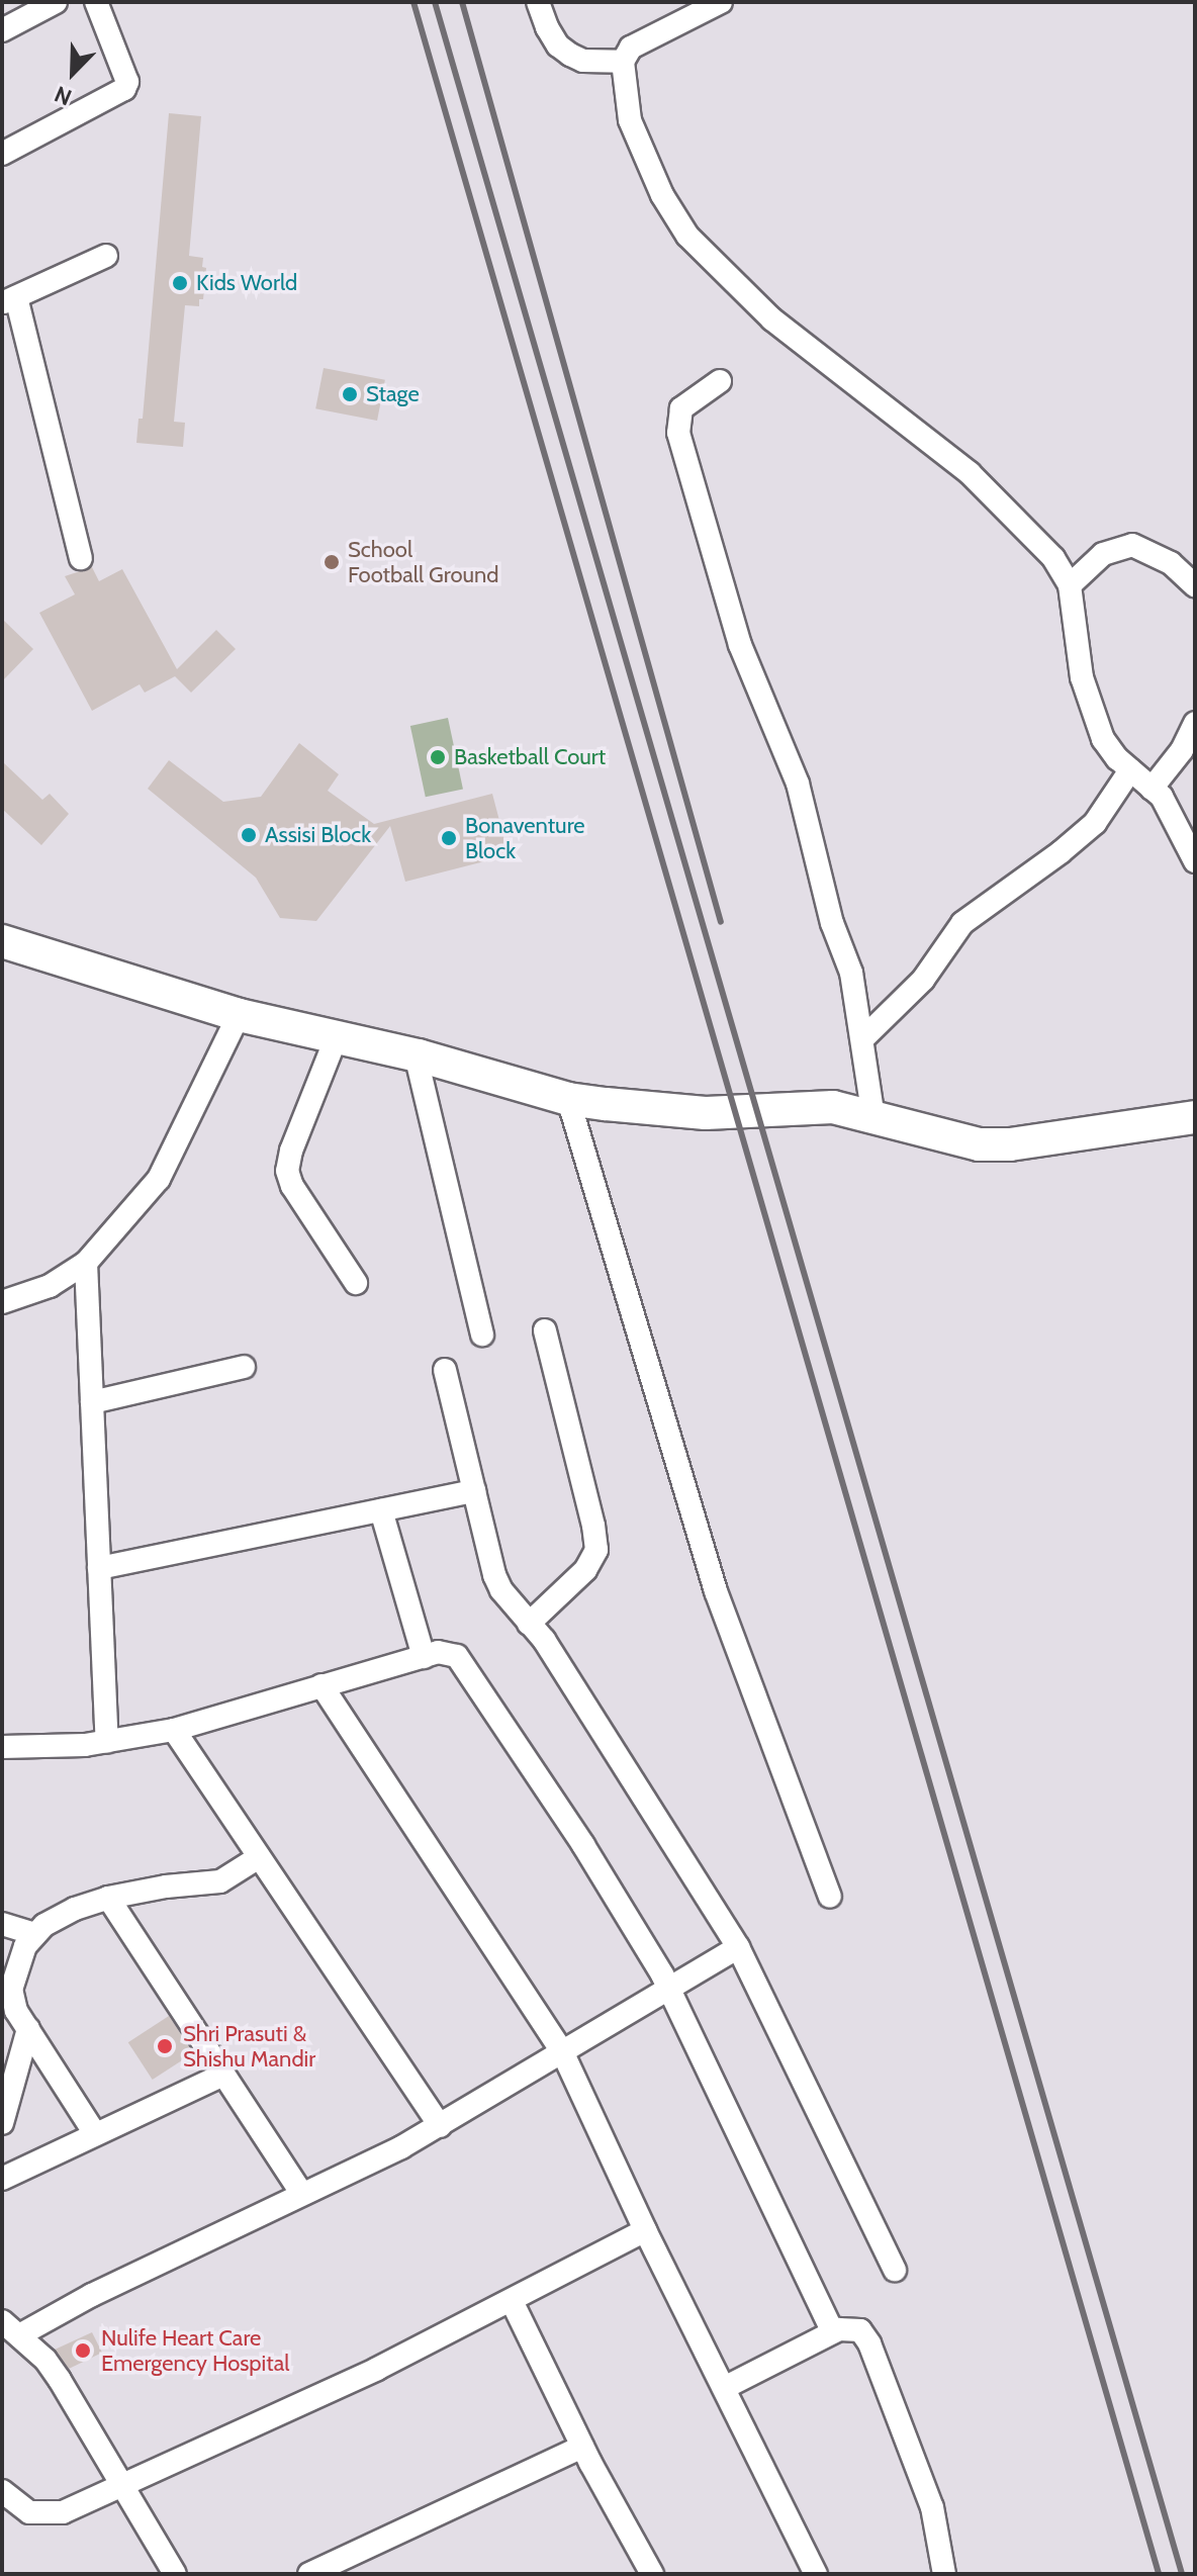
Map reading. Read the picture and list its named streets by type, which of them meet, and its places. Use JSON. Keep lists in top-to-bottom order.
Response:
{
  "places": [
    "Kids World",
    "Stage",
    "School Football Ground",
    "Basketball Court",
    "Assisi Block",
    "Bonaventure Block",
    "Shri Prasuti & Shishu Mandir",
    "Nulife Heart Care Emergency Hospital"
  ],
  "north": "bottom left"
}
